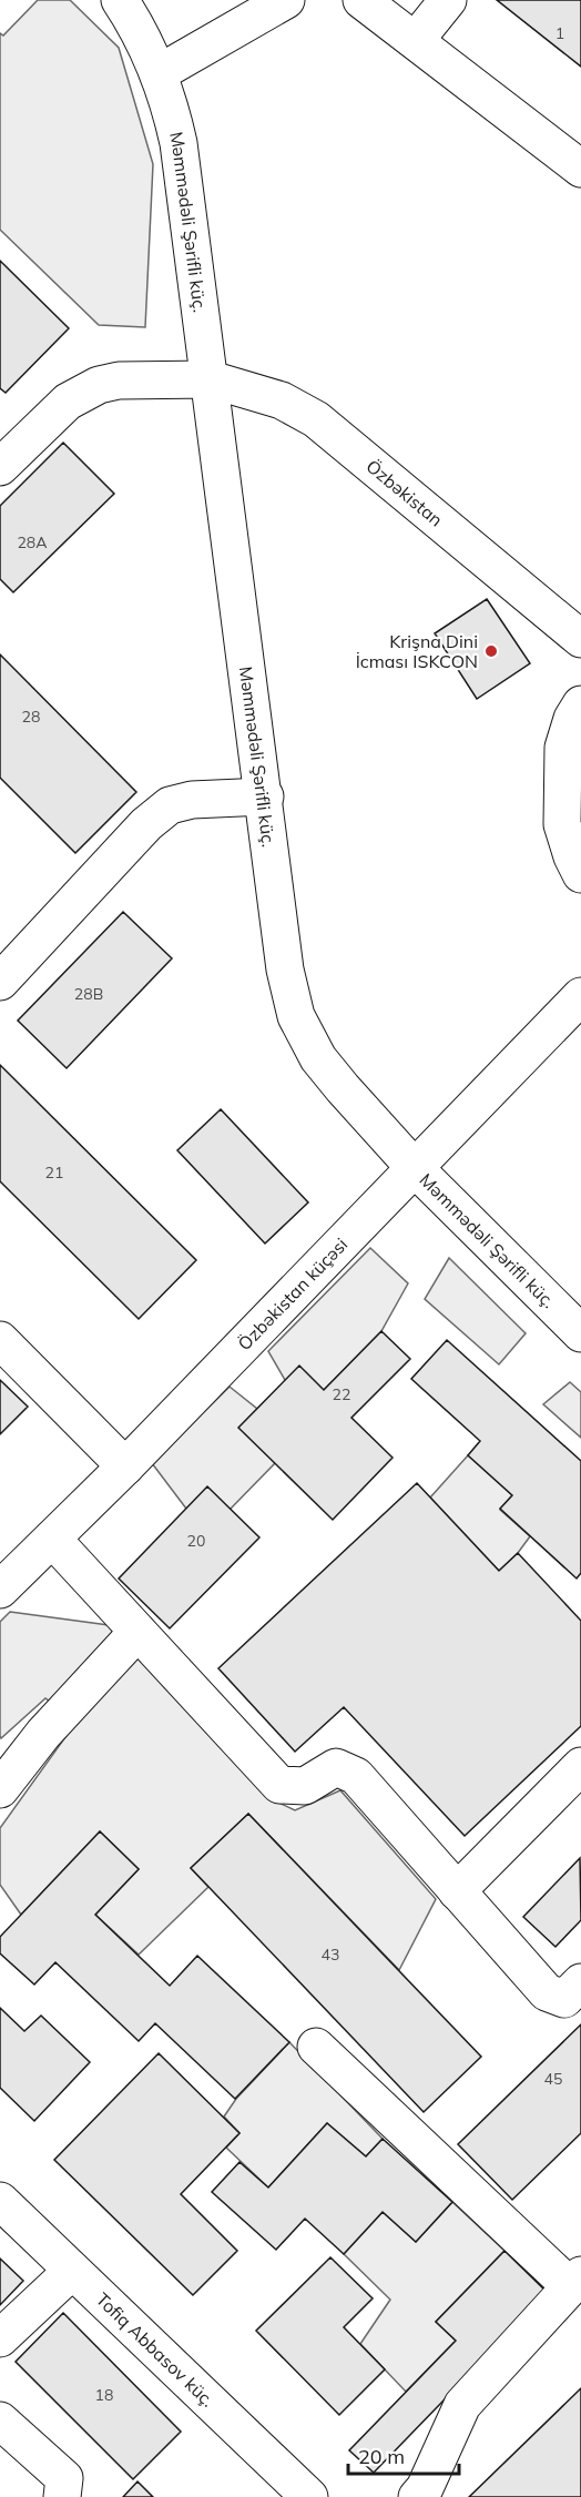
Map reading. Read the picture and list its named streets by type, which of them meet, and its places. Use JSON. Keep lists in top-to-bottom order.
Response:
{
  "streets": {
    "street": [
      "Məmmədəli Şərifli küç.",
      "Özbəkistan",
      "Özbəkistan küçəsi",
      "Tofiq Abbasov küç."
    ]
  },
  "crossings": [
    ["Məmmədəli Şərifli küç.", "Özbəkistan"],
    ["Məmmədəli Şərifli küç.", "Özbəkistan küçəsi"]
  ],
  "places": ["Krişna Dini İcması ISKCON"],
  "house_numbers": [
    "1",
    "28A",
    "28",
    "28B",
    "21",
    "22",
    "20",
    "43",
    "45",
    "18"
  ],
  "scale_bar": "20 m"
}
